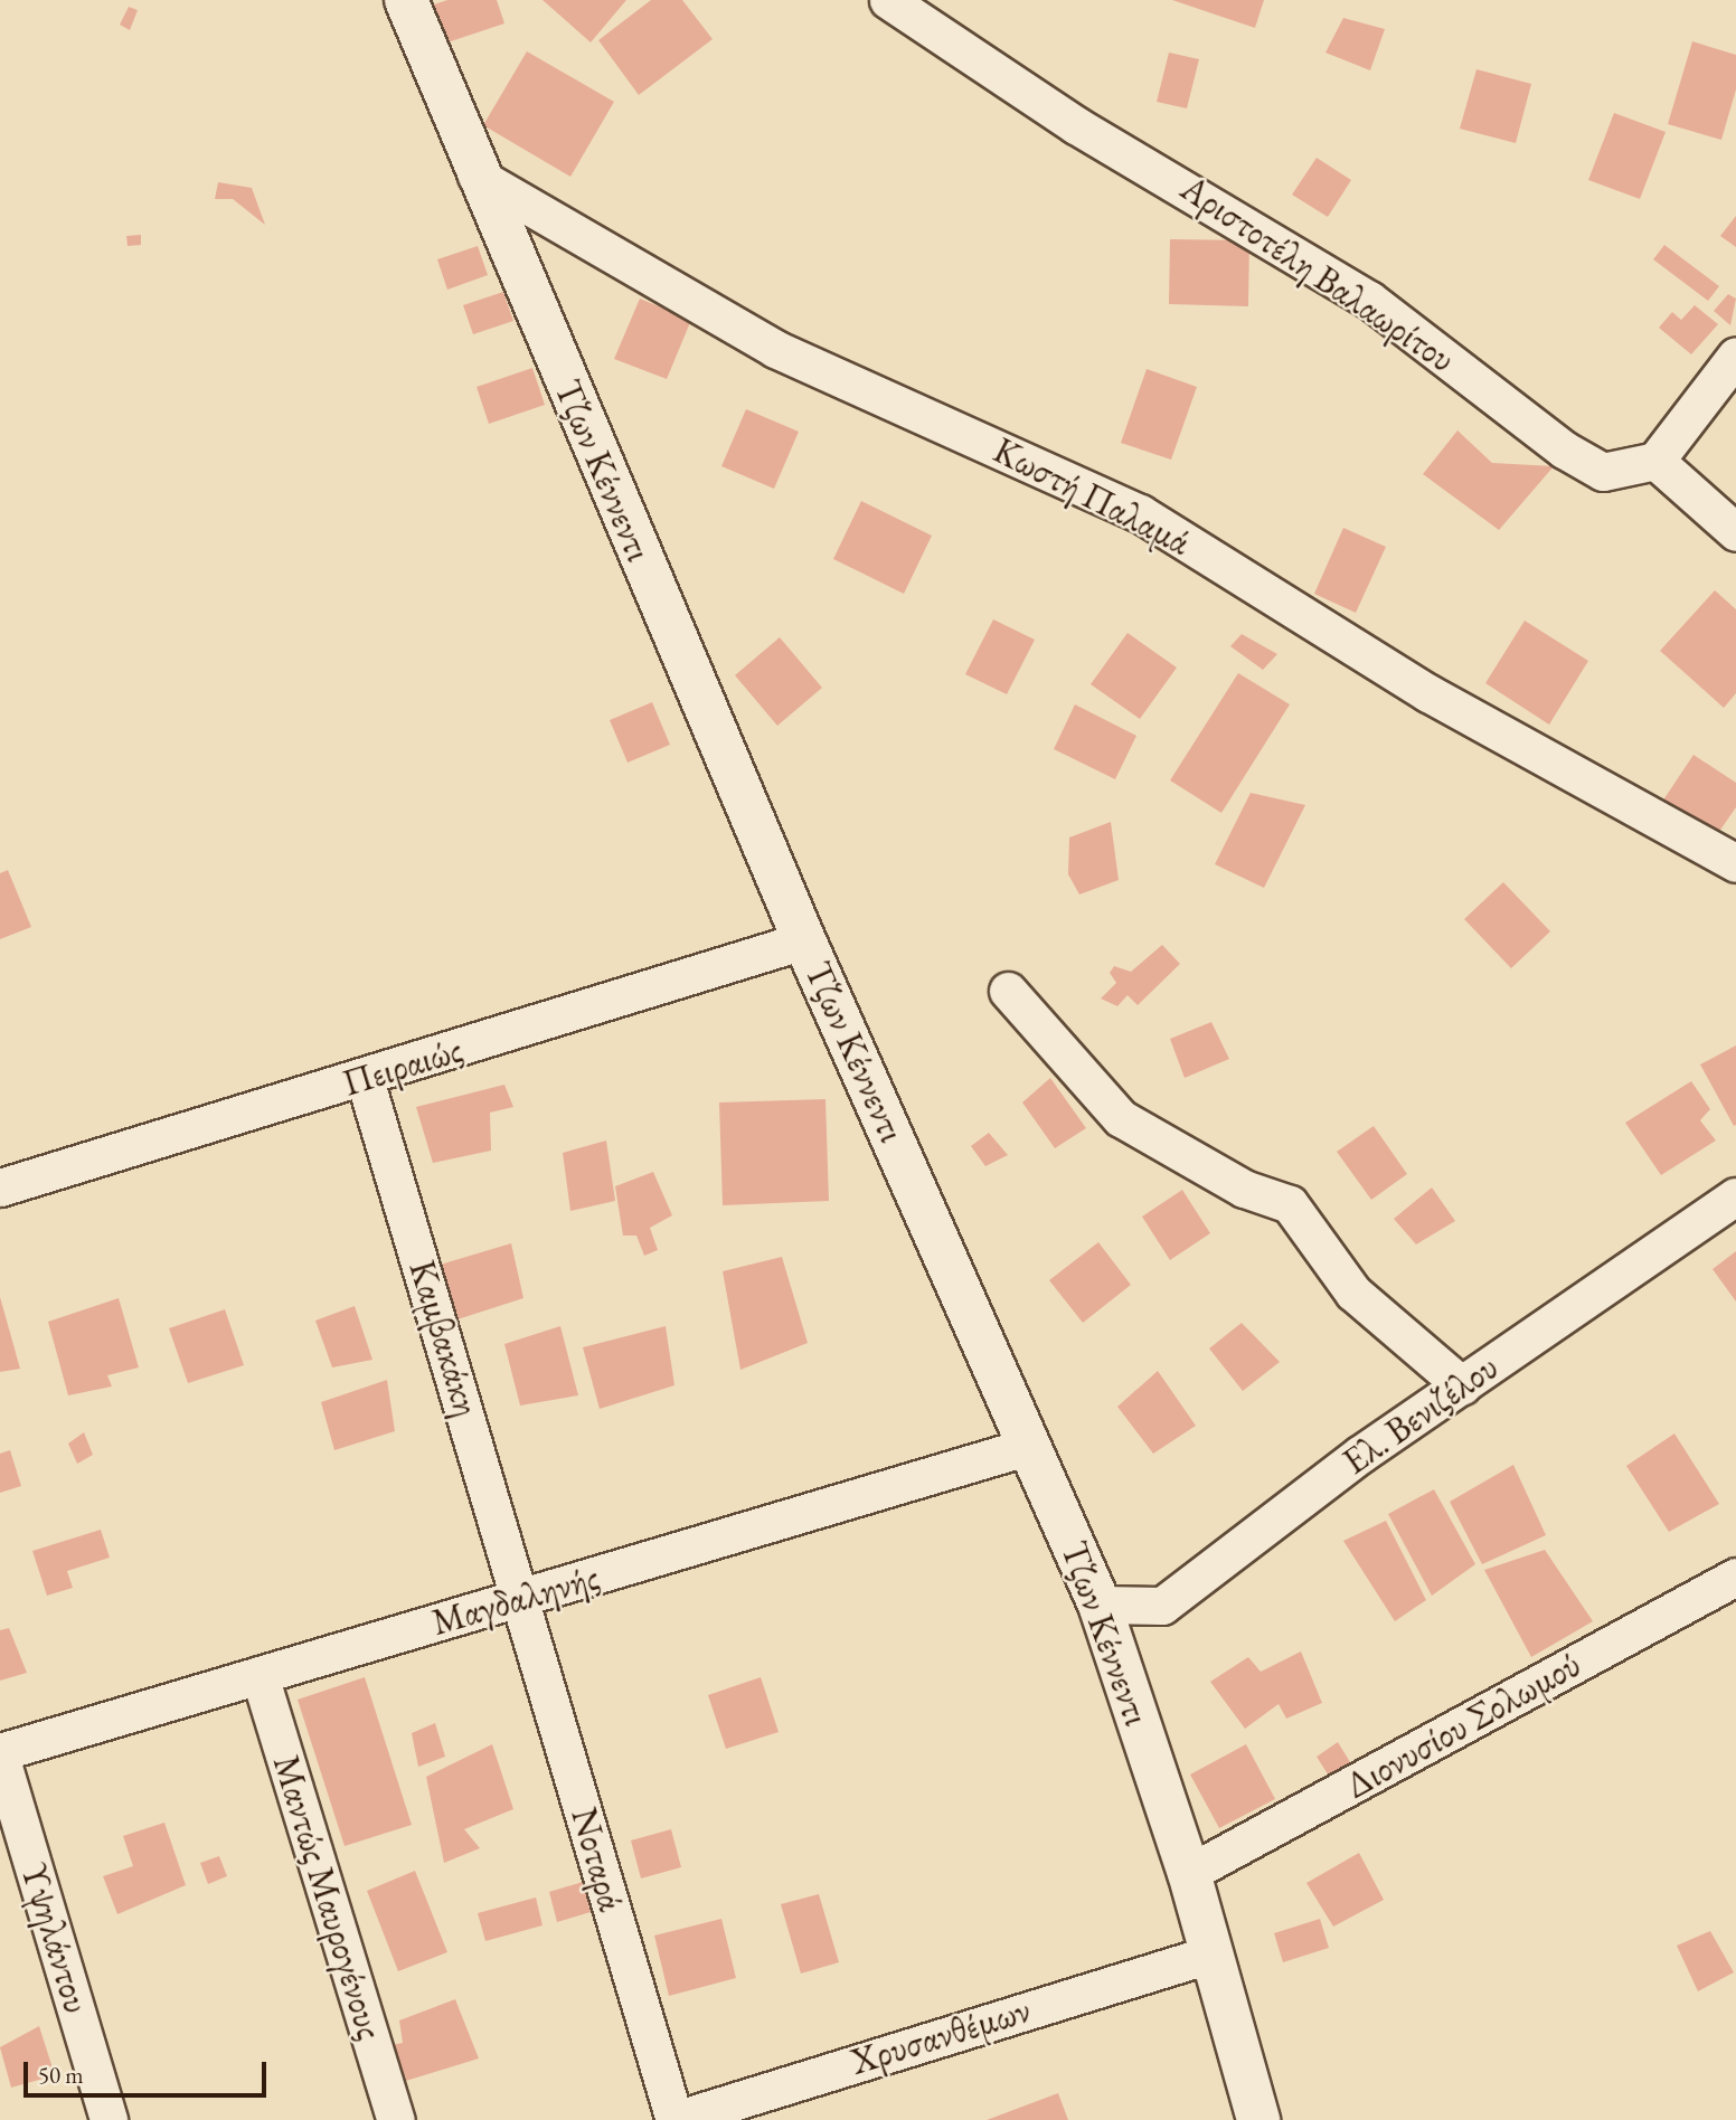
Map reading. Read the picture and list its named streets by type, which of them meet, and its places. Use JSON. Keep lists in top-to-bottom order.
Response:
{
  "streets": {
    "street": [
      "Αριστοτέλη Βαλαωρίτου",
      "Τζων Κέννεντι",
      "Κωστή Παλαμά",
      "Πειραιώς",
      "Καμβακάκη",
      "Ελ. Βενιζέλου",
      "Μαγδαληνής",
      "Διονυσίου Σολωμού",
      "Νοταρά",
      "Μαντώς Μαυρογένους",
      "Υψηλάντου",
      "Χρυσανθέμων"
    ]
  },
  "crossings": [
    ["Τζων Κέννεντι", "Κωστή Παλαμά"],
    ["Τζων Κέννεντι", "Πειραιώς"],
    ["Τζων Κέννεντι", "Ελ. Βενιζέλου"],
    ["Τζων Κέννεντι", "Μαγδαληνής"],
    ["Τζων Κέννεντι", "Διονυσίου Σολωμού"],
    ["Τζων Κέννεντι", "Χρυσανθέμων"],
    ["Πειραιώς", "Καμβακάκη"],
    ["Καμβακάκη", "Μαγδαληνής"],
    ["Καμβακάκη", "Νοταρά"],
    ["Μαγδαληνής", "Νοταρά"],
    ["Μαγδαληνής", "Μαντώς Μαυρογένους"],
    ["Μαγδαληνής", "Υψηλάντου"],
    ["Νοταρά", "Χρυσανθέμων"]
  ],
  "scale_bar": "50 m"
}
